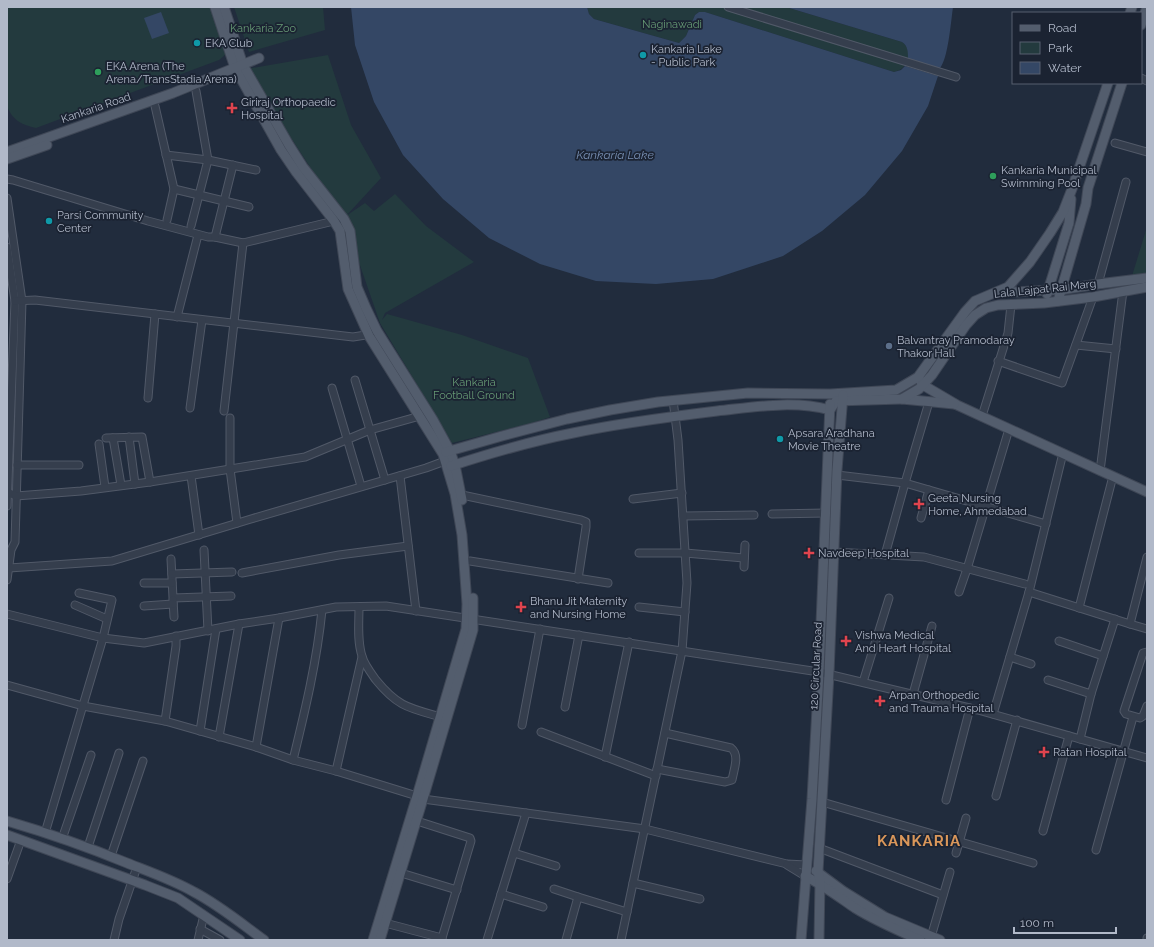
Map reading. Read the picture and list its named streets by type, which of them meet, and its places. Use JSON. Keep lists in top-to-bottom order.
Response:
{
  "streets": {
    "main road": ["Kankaria Road", "Lala Lajpat Rai Marg", "120 Circular Road"]
  },
  "crossings": [
    ["Lala Lajpat Rai Marg", "120 Circular Road"]
  ],
  "districts": ["KANKARIA"],
  "water": ["Kankaria Lake"],
  "parks": ["Naginawadi", "Kankaria Zoo", "Kankaria Football Ground"],
  "places": {
    "other": [
      "EKA Club",
      "Kankaria Lake - Public Park",
      "EKA Arena (The Arena/TransStadia Arena)",
      "Kankaria Municipal Swimming Pool",
      "Parsi Community Center",
      "Balvantray Pramodaray Thakor Hall",
      "Apsara Aradhana Movie Theatre"
    ],
    "health": [
      "Giriraj Orthopaedic Hospital",
      "Geeta Nursing Home, Ahmedabad",
      "Navdeep Hospital",
      "Bhanu Jit Maternity and Nursing Home",
      "Vishwa Medical And Heart Hospital",
      "Arpan Orthopedic and Trauma Hospital",
      "Ratan Hospital"
    ]
  },
  "legend": ["Road", "Park", "Water"],
  "scale_bar": "100 m"
}
